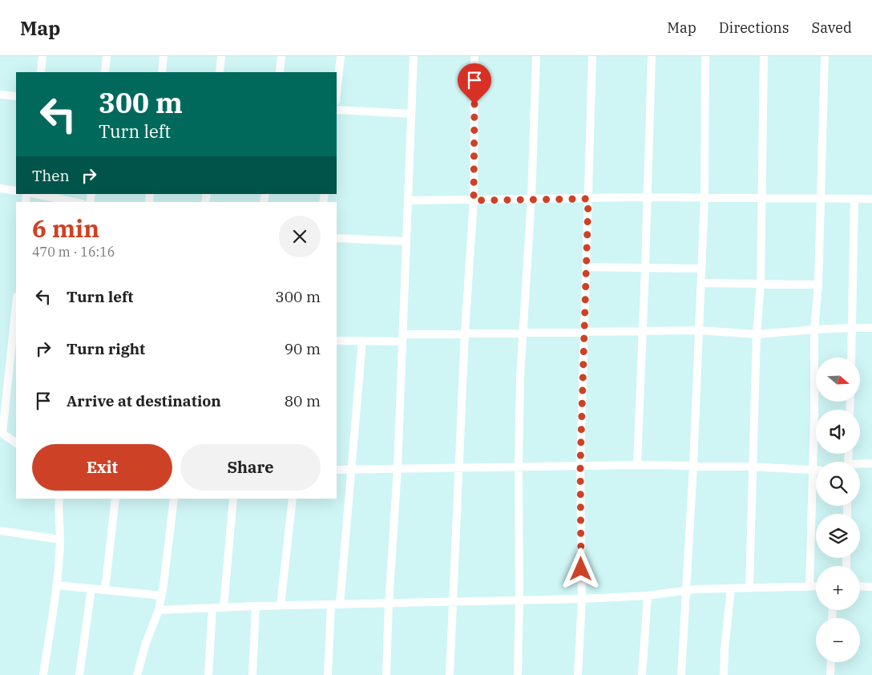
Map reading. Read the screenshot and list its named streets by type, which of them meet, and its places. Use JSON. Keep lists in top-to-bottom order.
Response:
{
  "north": "right",
  "page": {
    "header": "Map",
    "nav": ["Map", "Directions", "Saved"],
    "turn": ["300 m", "Turn left"],
    "then": "Then",
    "heading": ["6 min", "470 m · 16:16"],
    "list": [
      {
        "name": "Turn left",
        "value": "300 m"
      },
      {
        "name": "Turn right",
        "value": "90 m"
      },
      {
        "name": "Arrive at destination",
        "value": "80 m"
      }
    ],
    "map_buttons": ["+", "−"],
    "buttons": ["Exit", "Share"]
  }
}
